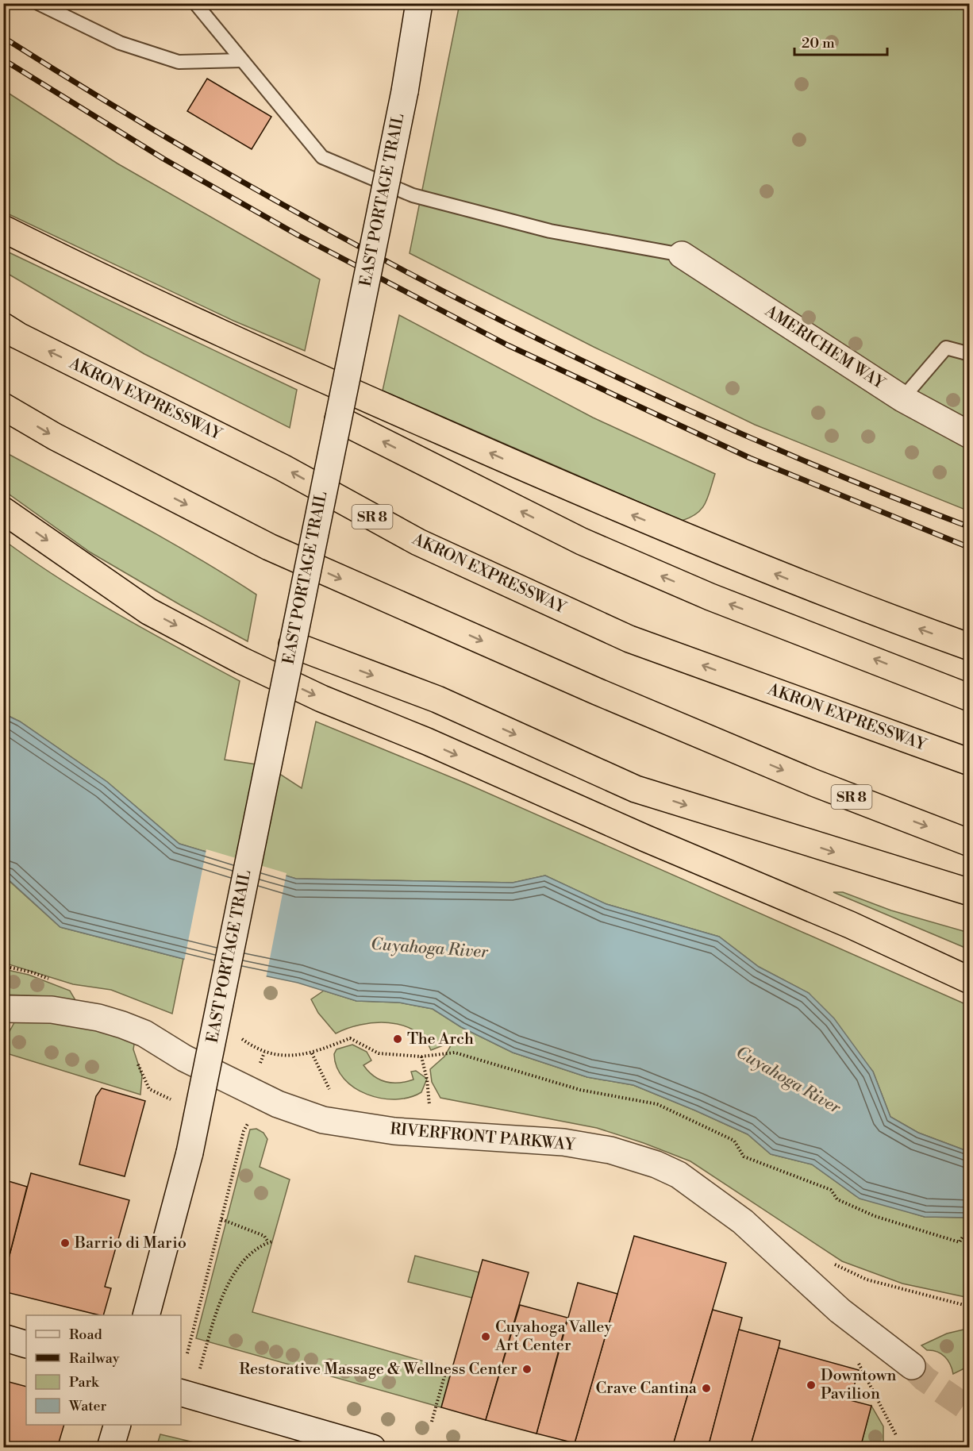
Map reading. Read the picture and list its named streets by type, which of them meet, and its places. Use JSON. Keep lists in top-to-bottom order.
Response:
{
  "streets": {
    "highway": ["AKRON EXPRESSWAY", "SR 8"],
    "street": ["EAST PORTAGE TRAIL", "AMERICHEM WAY", "RIVERFRONT PARKWAY"]
  },
  "water": ["Cuyahoga River"],
  "places": [
    "The Arch",
    "Barrio di Mario",
    "Cuyahoga Valley Art Center",
    "Restorative Massage & Wellness Center",
    "Downtown Pavilion",
    "Crave Cantina"
  ],
  "legend": [
    "Road",
    "Railway",
    "Park",
    "Water"
  ],
  "scale_bar": "20 m"
}
